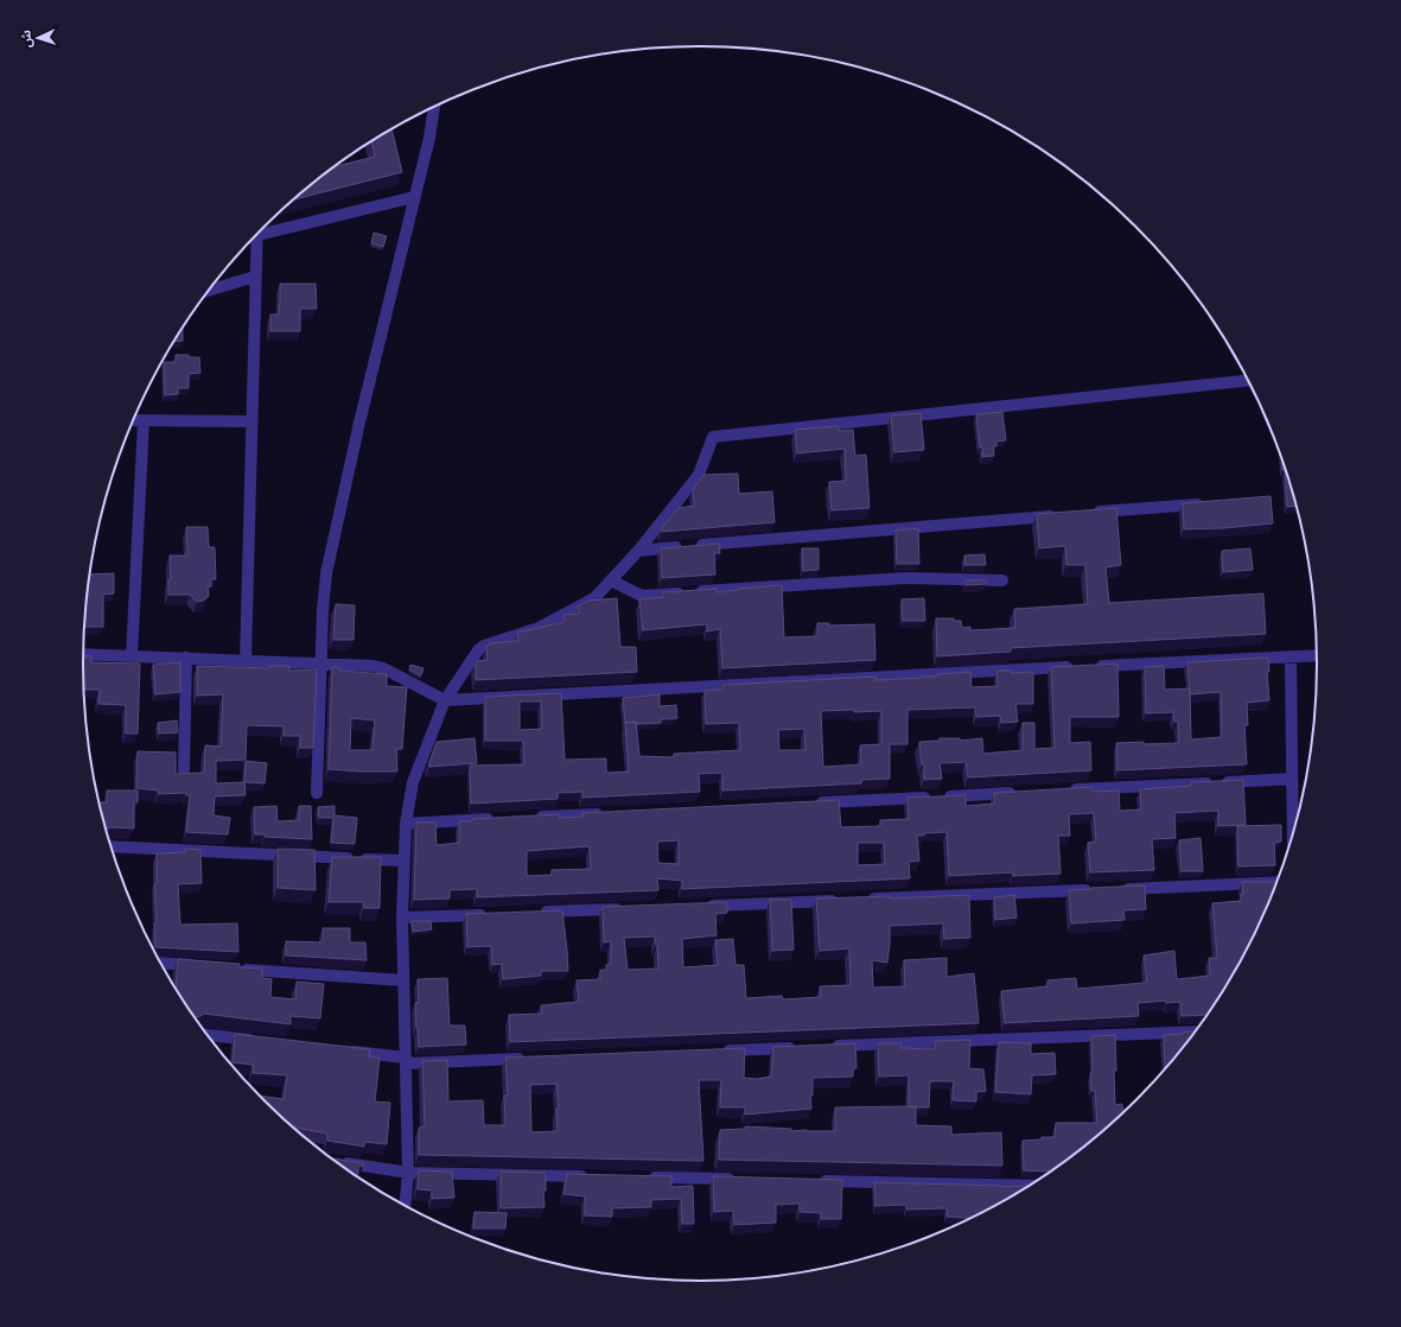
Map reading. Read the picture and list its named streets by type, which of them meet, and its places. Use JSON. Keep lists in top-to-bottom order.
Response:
{
  "north": "left"
}
